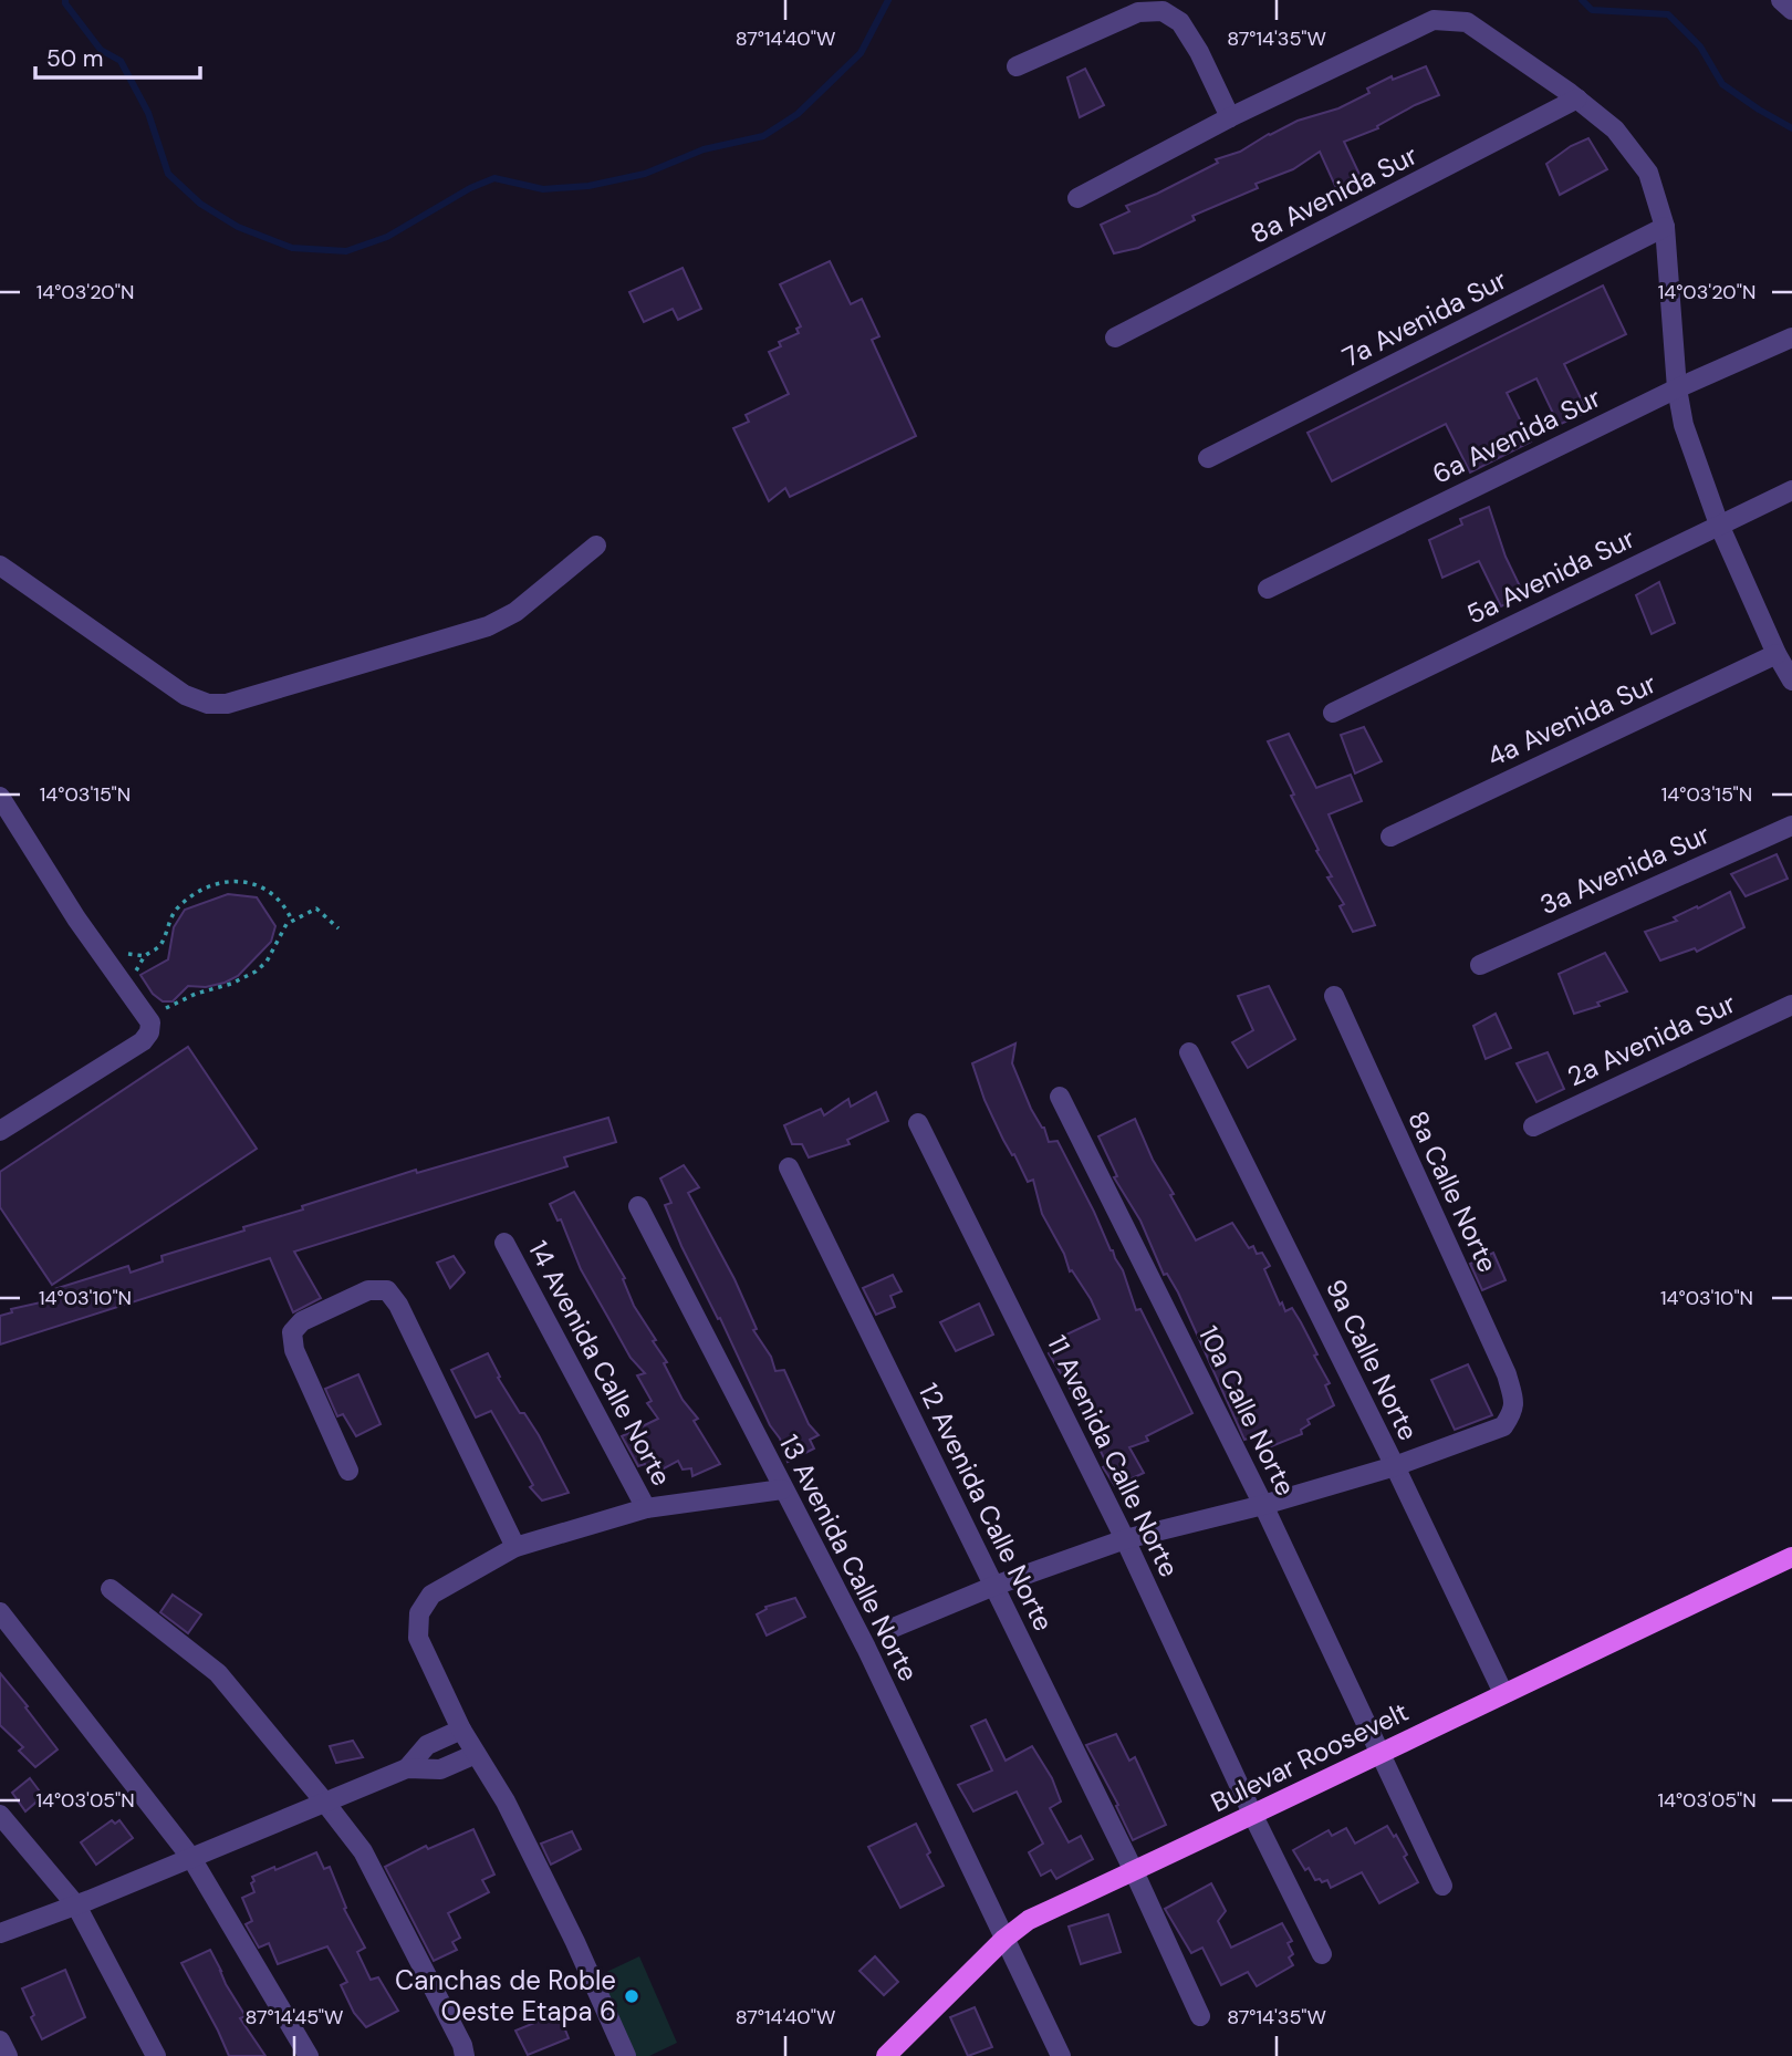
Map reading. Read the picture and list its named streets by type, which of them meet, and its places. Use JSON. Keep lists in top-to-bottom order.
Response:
{
  "streets": {
    "main road": ["Bulevar Roosevelt"],
    "street": [
      "8a Avenida Sur",
      "7a Avenida Sur",
      "6a Avenida Sur",
      "5a Avenida Sur",
      "4a Avenida Sur",
      "3a Avenida Sur",
      "2a Avenida Sur",
      "8a Calle Norte",
      "9a Calle Norte",
      "14 Avenida Calle Norte",
      "10a Calle Norte",
      "11 Avenida Calle Norte",
      "12 Avenida Calle Norte",
      "13 Avenida Calle Norte"
    ]
  },
  "crossings": [
    ["8a Calle Norte", "9a Calle Norte"],
    ["9a Calle Norte", "Bulevar Roosevelt"],
    ["10a Calle Norte", "Bulevar Roosevelt"],
    ["11 Avenida Calle Norte", "Bulevar Roosevelt"],
    ["12 Avenida Calle Norte", "Bulevar Roosevelt"],
    ["13 Avenida Calle Norte", "Bulevar Roosevelt"]
  ],
  "places": ["Canchas de Roble Oeste Etapa 6"],
  "scale_bar": "50 m",
  "coordinates": [
    "87°14'40\"W",
    "87°14'35\"W",
    "14°03'20\"N",
    "14°03'15\"N",
    "14°03'10\"N",
    "14°03'05\"N",
    "87°14'45\"W"
  ]
}
